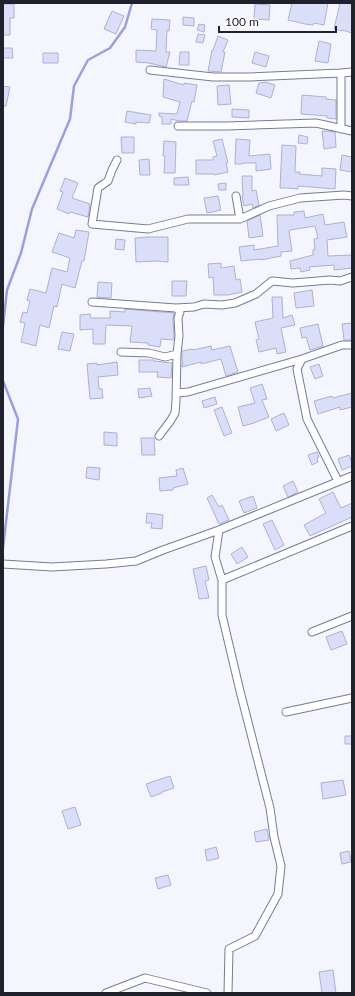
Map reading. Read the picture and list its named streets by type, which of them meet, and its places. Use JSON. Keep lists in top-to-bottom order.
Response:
{
  "scale_bar": "100 m"
}
